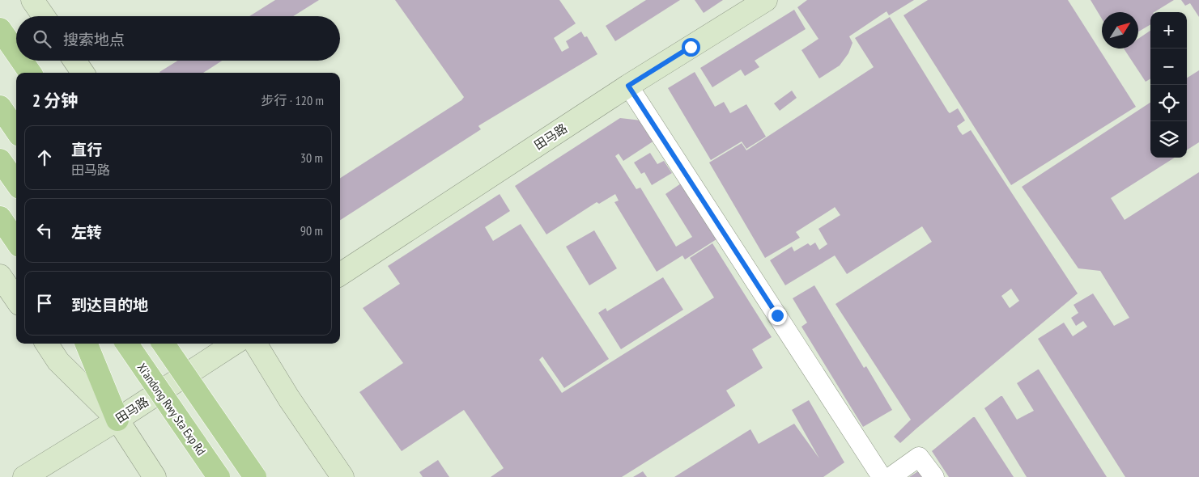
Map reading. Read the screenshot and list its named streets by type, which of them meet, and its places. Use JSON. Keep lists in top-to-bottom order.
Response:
{
  "streets": {
    "main road": ["Xi'andong Rwy Sta Exp Rd"],
    "street": ["田马路"]
  },
  "north": "top right",
  "page": {
    "map_buttons": ["+", "−"],
    "search": "搜索地点",
    "heading": ["2 分钟", "步行 · 120 m"],
    "list": [
      ["直行", "田马路", "30 m"],
      ["左转", "90 m"],
      "到达目的地"
    ]
  }
}
